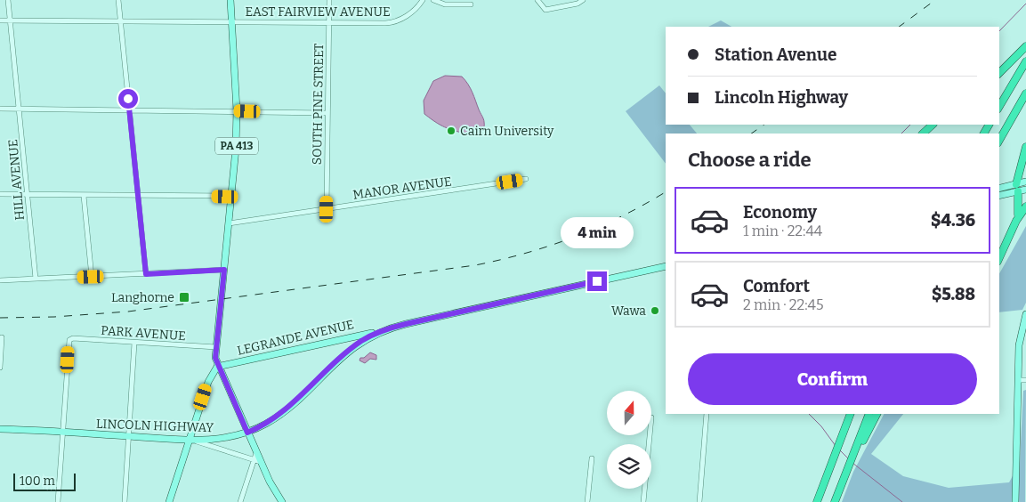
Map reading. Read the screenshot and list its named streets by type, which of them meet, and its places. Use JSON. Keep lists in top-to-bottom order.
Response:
{
  "streets": {
    "main road": ["PA 413", "LEGRANDE AVENUE", "LINCOLN HIGHWAY"],
    "street": [
      "EAST FAIRVIEW AVENUE",
      "SOUTH PINE STREET",
      "HILL AVENUE",
      "MANOR AVENUE",
      "PARK AVENUE"
    ]
  },
  "crossings": [
    ["EAST FAIRVIEW AVENUE", "SOUTH PINE STREET"],
    ["EAST FAIRVIEW AVENUE", "PA 413"],
    ["EAST FAIRVIEW AVENUE", "HILL AVENUE"],
    ["SOUTH PINE STREET", "MANOR AVENUE"],
    ["PA 413", "MANOR AVENUE"],
    ["PA 413", "PARK AVENUE"],
    ["PA 413", "LEGRANDE AVENUE"],
    ["PA 413", "LINCOLN HIGHWAY"],
    ["PARK AVENUE", "LINCOLN HIGHWAY"],
    ["LEGRANDE AVENUE", "LINCOLN HIGHWAY"]
  ],
  "places": {
    "other": ["Cairn University", "Wawa"],
    "transit": ["Langhorne"]
  },
  "scale_bar": "100 m",
  "north": "top",
  "page": {
    "banner": ["Station Avenue", "Lincoln Highway"],
    "heading": "Choose a ride",
    "list": [
      {
        "name": "Economy",
        "note": "1 min · 22:44",
        "value": "$4.36"
      },
      {
        "name": "Comfort",
        "note": "2 min · 22:45",
        "value": "$5.88"
      }
    ],
    "bubble": "4 min",
    "buttons": "Confirm",
    "scale": "100 m"
  }
}
